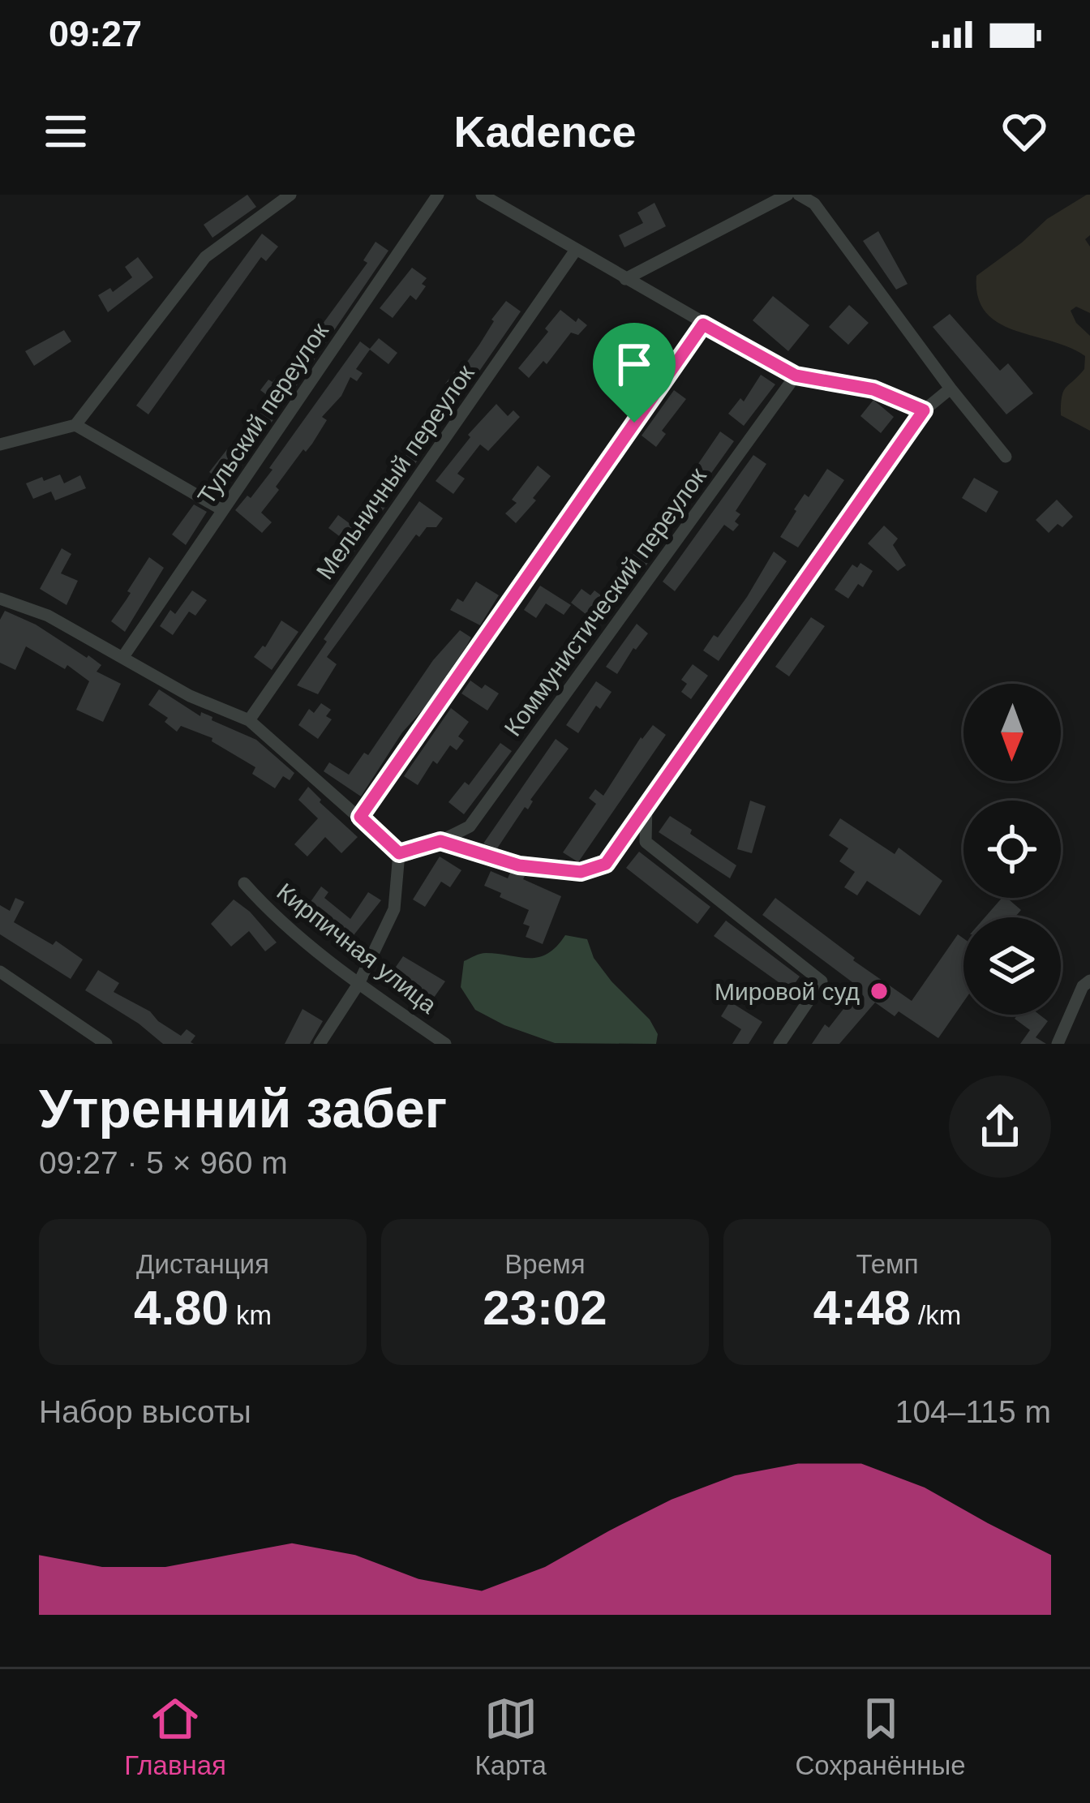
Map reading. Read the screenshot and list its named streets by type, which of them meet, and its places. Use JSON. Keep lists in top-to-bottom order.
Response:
{
  "streets": {
    "street": [
      "Тульский переулок",
      "Мельничный переулок",
      "Коммунистический переулок",
      "Кирпичная улица"
    ]
  },
  "places": ["Мировой суд"],
  "north": "bottom",
  "page": {
    "status": "09:27",
    "header": "Kadence",
    "heading": ["Утренний забег", "09:27 · 5 × 960 m"],
    "stats": [
      ["Дистанция", "4.80 km"],
      ["Время", "23:02"],
      ["Темп", "4:48 /km"]
    ],
    "chart": ["Набор высоты", "104–115 m"],
    "tabs": ["Главная", "Карта", "Сохранённые"]
  }
}
